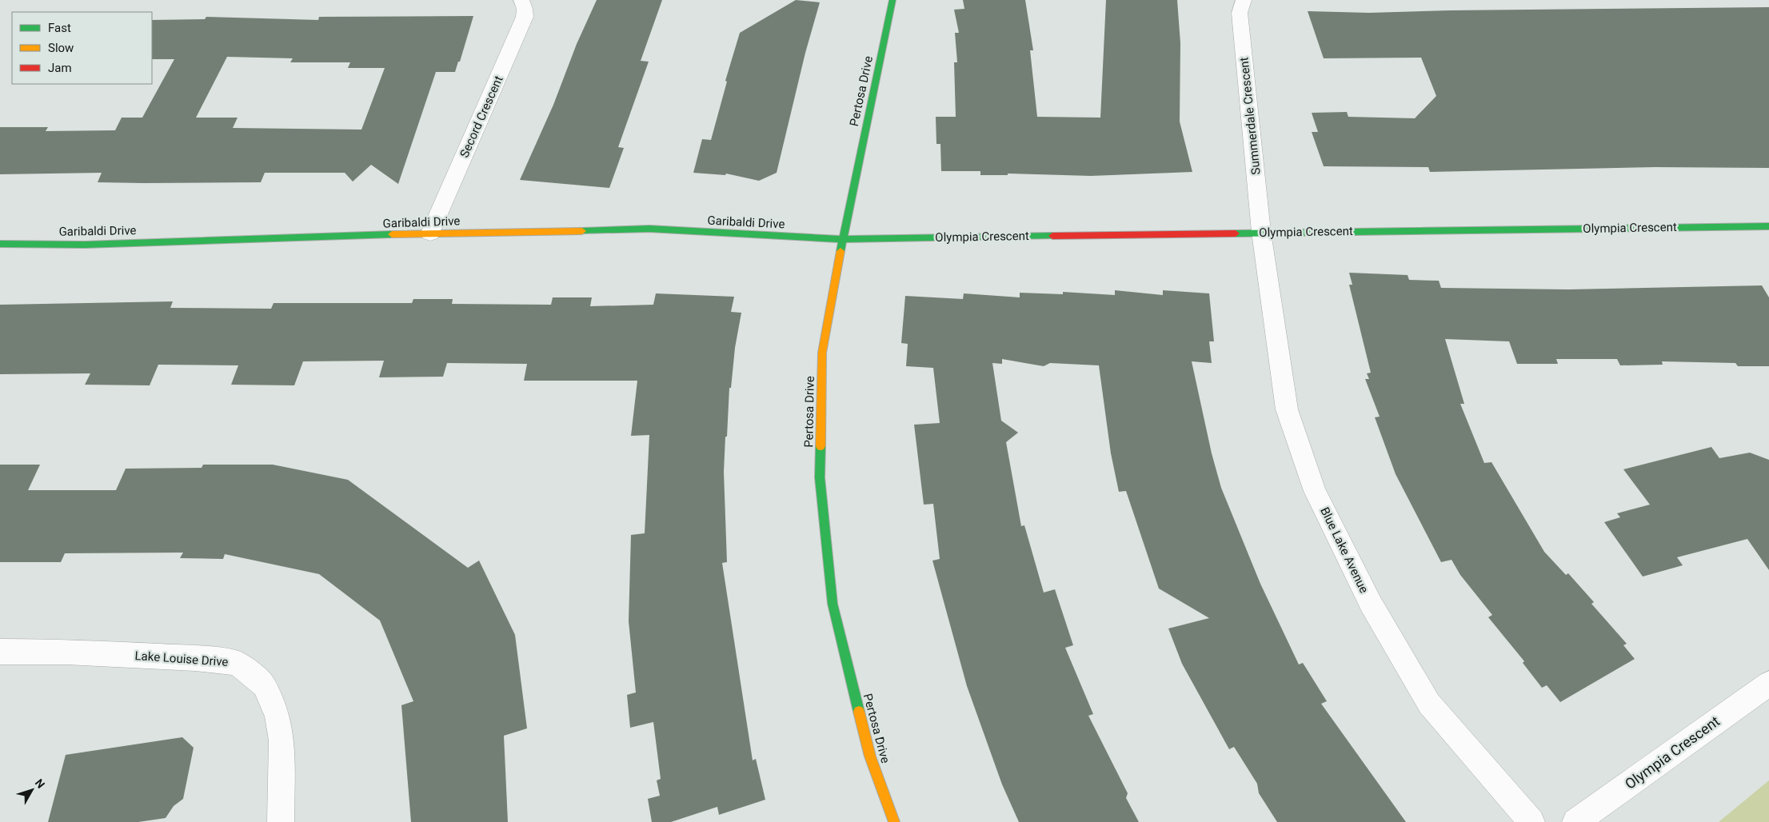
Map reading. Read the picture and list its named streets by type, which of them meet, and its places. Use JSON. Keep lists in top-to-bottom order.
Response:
{
  "streets": {
    "street": [
      "Pertosa Drive",
      "Summerdale Crescent",
      "Secord Crescent",
      "Garibaldi Drive",
      "Olympia Crescent",
      "Blue Lake Avenue",
      "Lake Louise Drive"
    ]
  },
  "crossings": [
    ["Pertosa Drive", "Garibaldi Drive"],
    ["Pertosa Drive", "Olympia Crescent"],
    ["Summerdale Crescent", "Olympia Crescent"],
    ["Summerdale Crescent", "Blue Lake Avenue"],
    ["Secord Crescent", "Garibaldi Drive"],
    ["Garibaldi Drive", "Olympia Crescent"],
    ["Olympia Crescent", "Blue Lake Avenue"]
  ],
  "legend": ["Fast", "Slow", "Jam"],
  "north": "top right"
}
